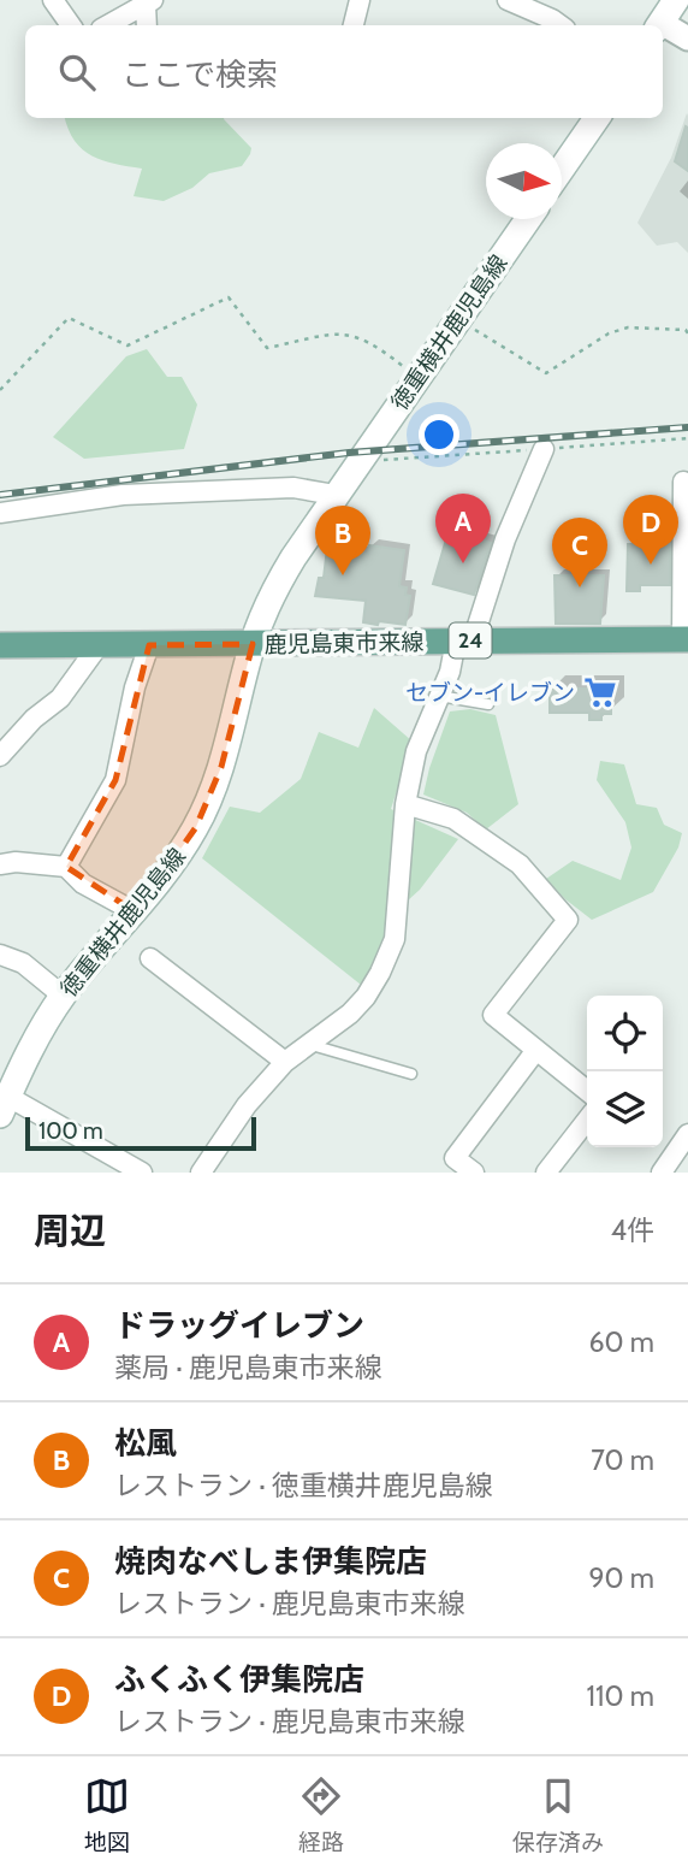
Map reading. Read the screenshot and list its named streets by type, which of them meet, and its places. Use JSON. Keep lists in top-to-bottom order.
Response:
{
  "streets": {
    "main road": ["徳重横井鹿児島線", "24", "鹿児島東市来線"]
  },
  "crossings": [
    ["徳重横井鹿児島線", "鹿児島東市来線"]
  ],
  "places": {
    "supermarket": ["セブン-イレブン"]
  },
  "scale_bar": "100 m",
  "north": "right",
  "page": {
    "search": "ここで検索",
    "pins": [
      "A",
      "D",
      "B",
      "C"
    ],
    "scale": "100 m",
    "heading": ["周辺", "4件"],
    "list": [
      {
        "mark": "A",
        "name": "ドラッグイレブン",
        "note": "薬局 · 鹿児島東市来線",
        "value": "60 m"
      },
      {
        "mark": "B",
        "name": "松風",
        "note": "レストラン · 徳重横井鹿児島線",
        "value": "70 m"
      },
      {
        "mark": "C",
        "name": "焼肉なべしま伊集院店",
        "note": "レストラン · 鹿児島東市来線",
        "value": "90 m"
      },
      {
        "mark": "D",
        "name": "ふくふく伊集院店",
        "note": "レストラン · 鹿児島東市来線",
        "value": "110 m"
      }
    ],
    "nav": ["地図", "経路", "保存済み"]
  }
}
